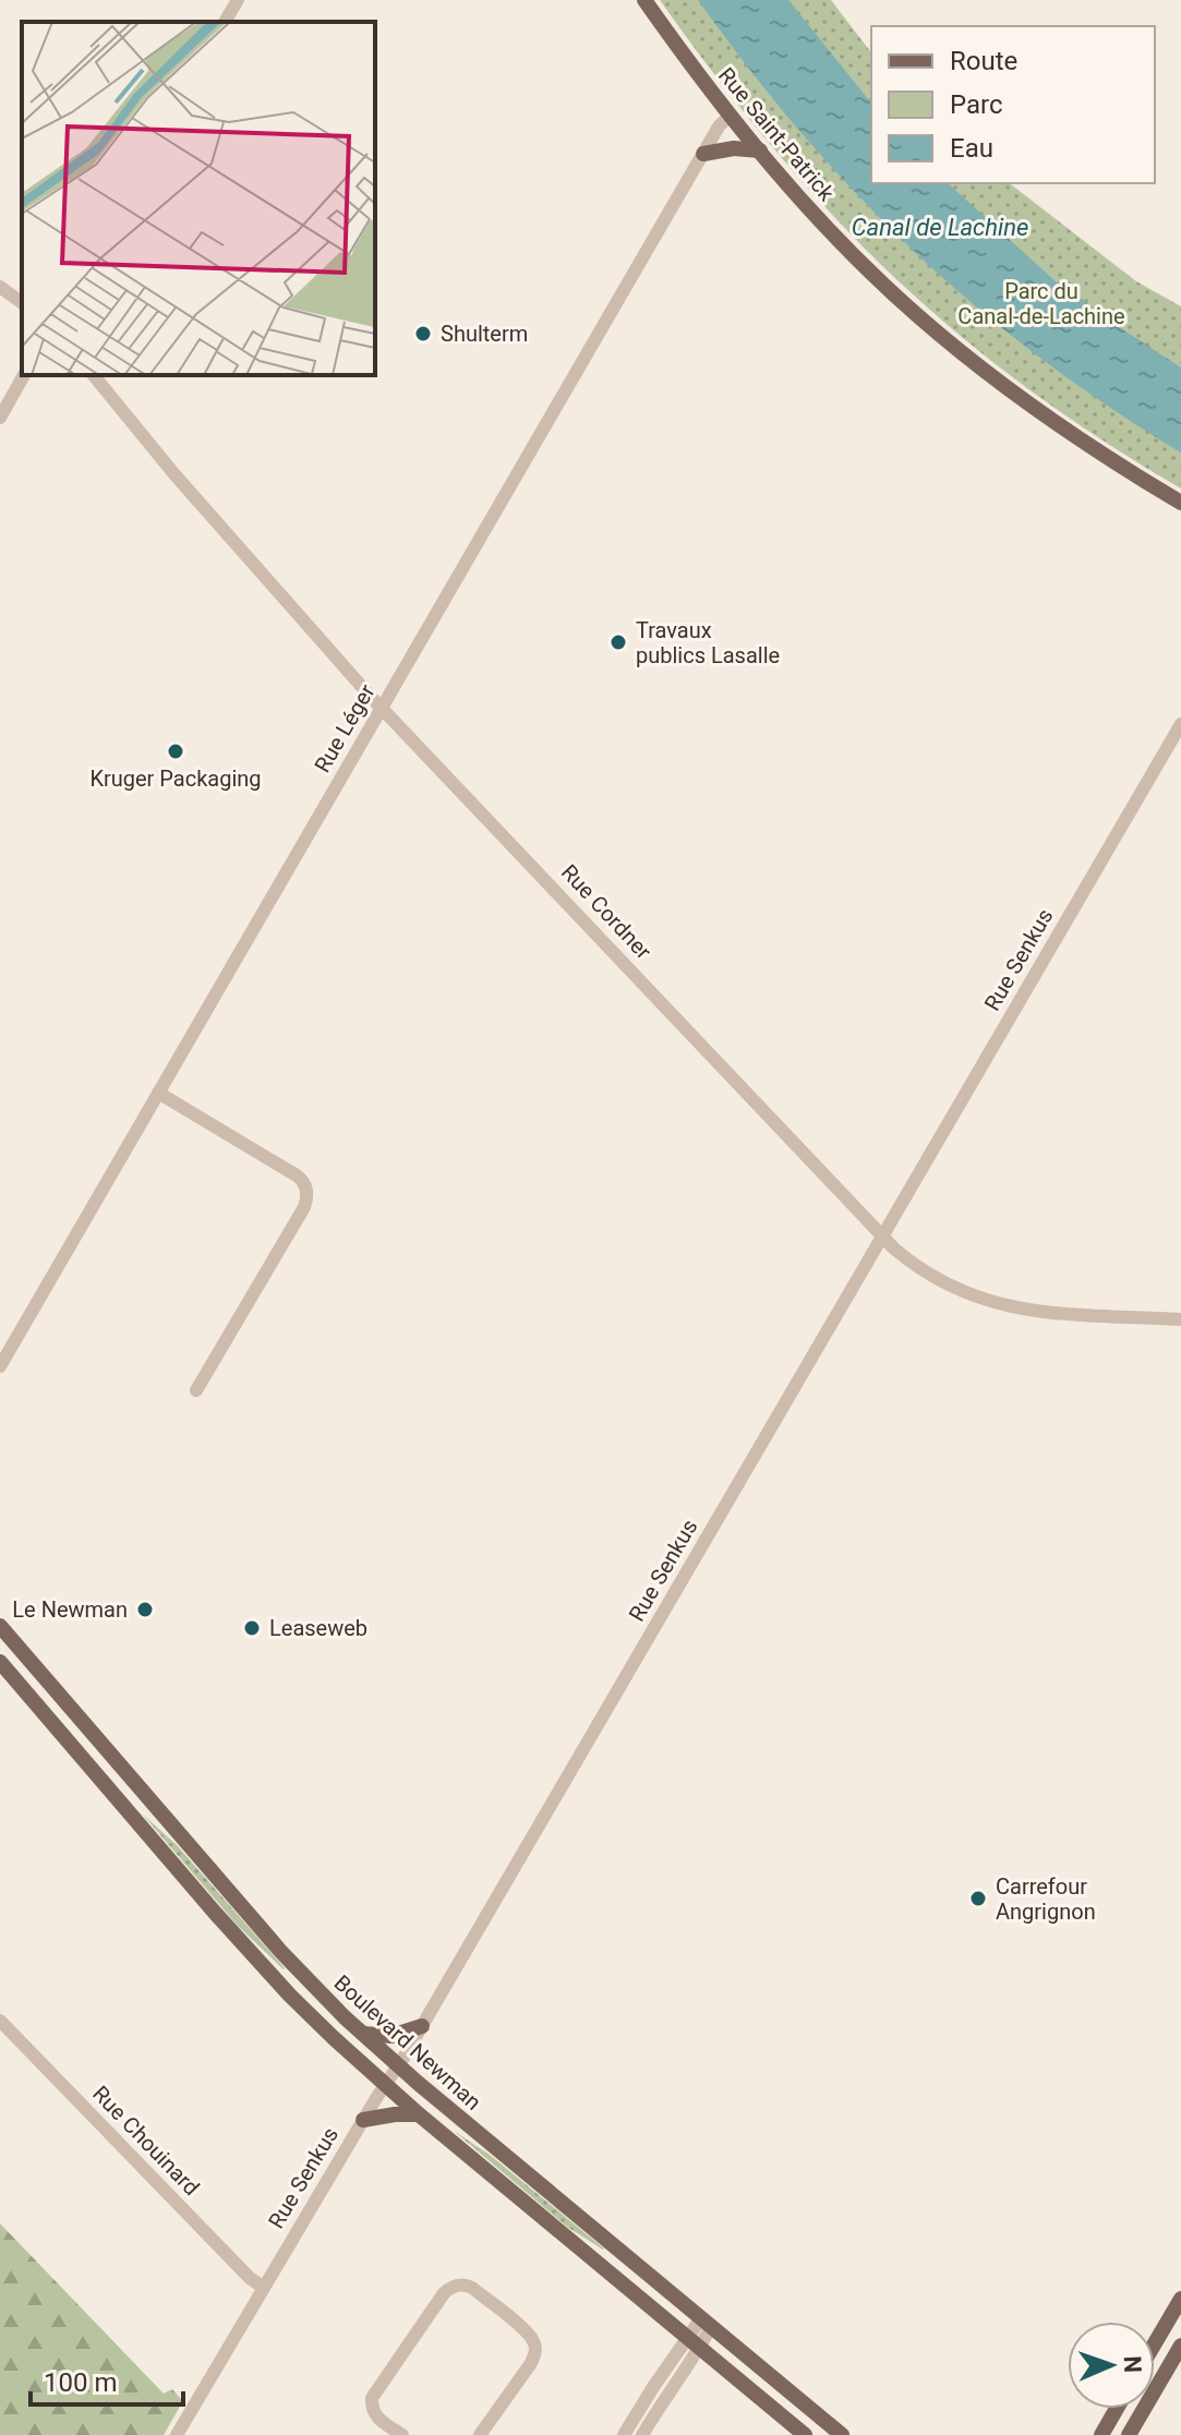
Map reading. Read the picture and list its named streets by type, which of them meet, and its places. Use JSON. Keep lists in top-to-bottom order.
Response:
{
  "streets": {
    "main road": ["Rue Saint-Patrick", "Boulevard Newman"],
    "street": [
      "Rue Léger",
      "Rue Cordner",
      "Rue Senkus",
      "Rue Chouinard"
    ]
  },
  "crossings": [
    ["Rue Saint-Patrick", "Rue Léger"],
    ["Rue Léger", "Rue Cordner"],
    ["Rue Cordner", "Rue Senkus"],
    ["Rue Senkus", "Boulevard Newman"],
    ["Rue Senkus", "Rue Chouinard"]
  ],
  "water": ["Canal de Lachine"],
  "parks": ["Parc du Canal-de-Lachine"],
  "places": [
    "Shulterm",
    "Travaux publics Lasalle",
    "Kruger Packaging",
    "Le Newman",
    "Leaseweb",
    "Carrefour Angrignon"
  ],
  "legend": ["Route", "Parc", "Eau"],
  "scale_bar": "100 m",
  "north": "right"
}
